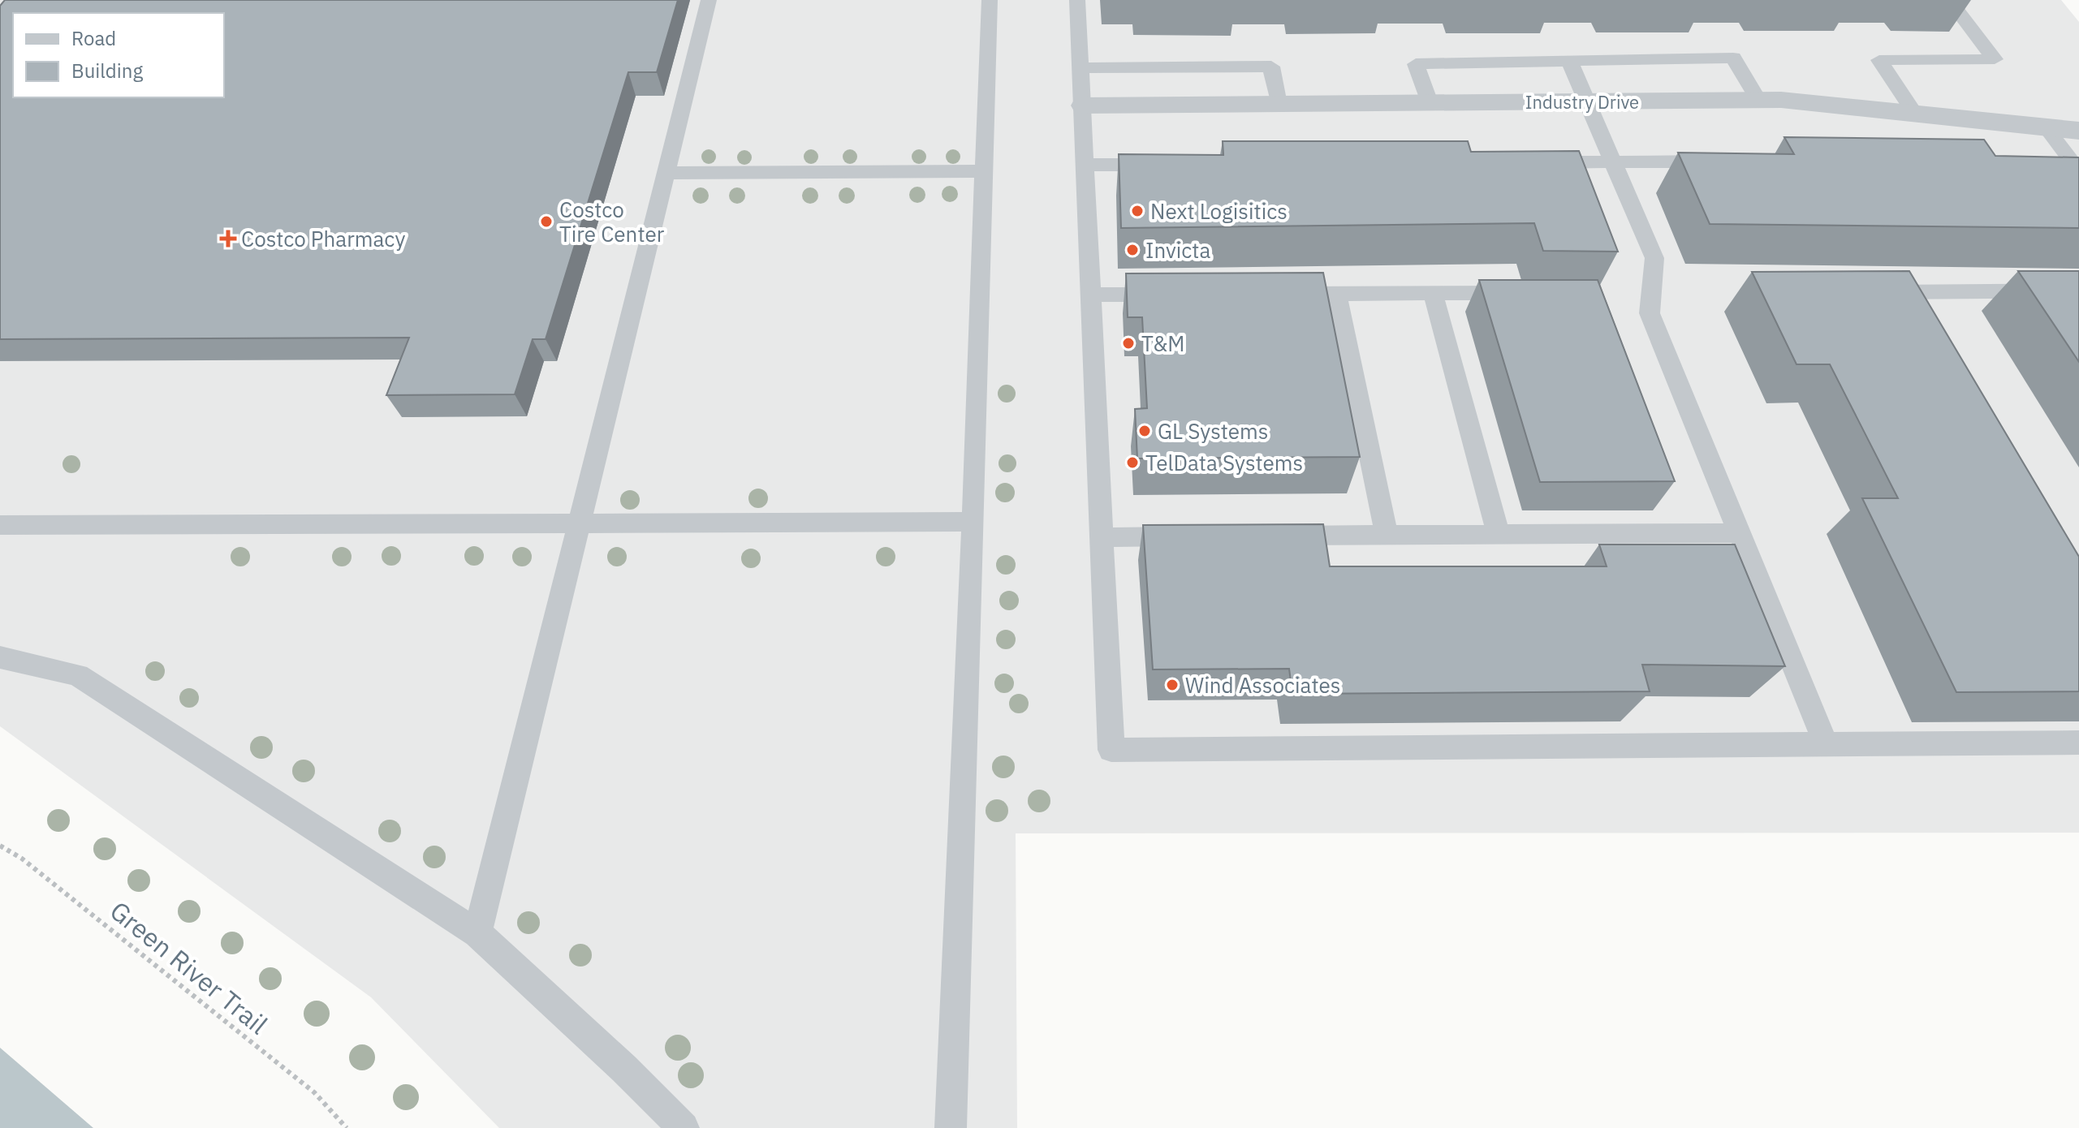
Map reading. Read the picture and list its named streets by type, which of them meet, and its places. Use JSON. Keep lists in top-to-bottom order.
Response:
{
  "streets": {
    "street": ["Industry Drive"],
    "path": ["Green River Trail"]
  },
  "places": {
    "other": [
      "Next Logisitics",
      "Costco Tire Center",
      "Invicta",
      "T&M",
      "GL Systems",
      "TelData Systems",
      "Wind Associates"
    ],
    "health": ["Costco Pharmacy"]
  },
  "legend": ["Road", "Building"]
}
